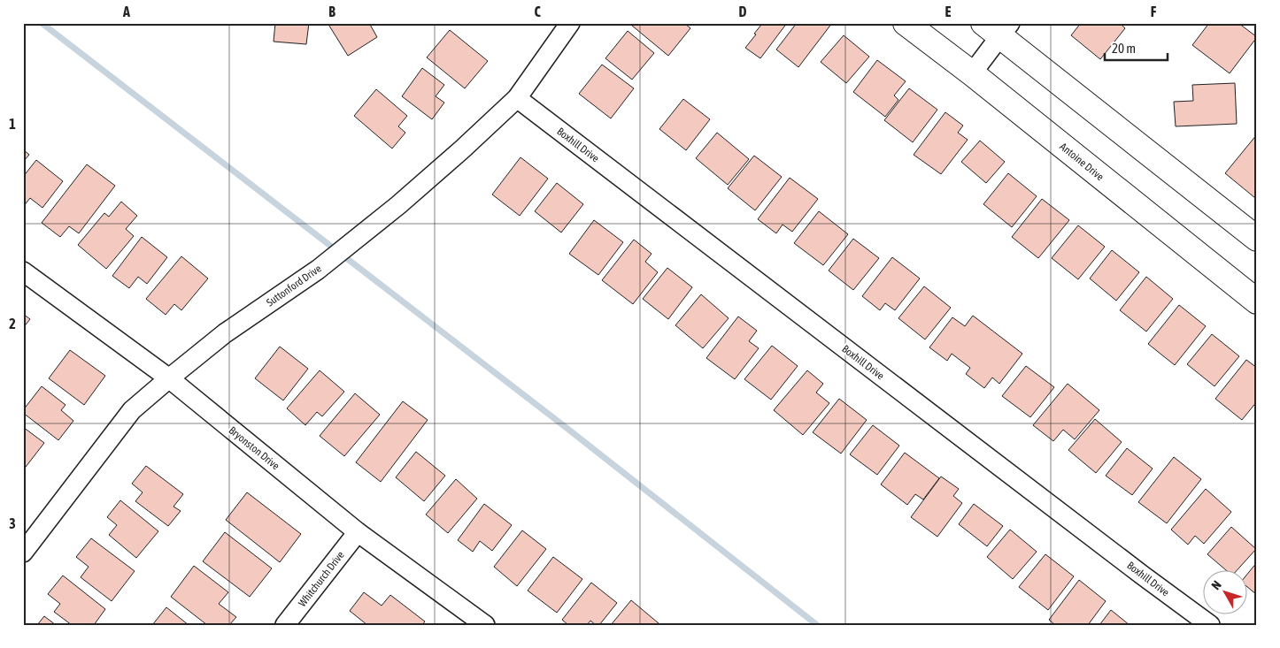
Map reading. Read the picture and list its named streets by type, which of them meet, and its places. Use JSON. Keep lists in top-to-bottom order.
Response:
{
  "streets": {
    "main road": ["Antoine Drive"],
    "street": [
      "Boxhill Drive",
      "Suttonford Drive",
      "Bryonston Drive",
      "Whitchurch Drive"
    ]
  },
  "crossings": [
    ["Boxhill Drive", "Suttonford Drive"],
    ["Suttonford Drive", "Bryonston Drive"],
    ["Bryonston Drive", "Whitchurch Drive"]
  ],
  "scale_bar": "20 m",
  "north": "top left",
  "grid": {
    "columns": [
      "A",
      "B",
      "C",
      "D",
      "E",
      "F"
    ],
    "rows": ["1", "2", "3"]
  }
}
